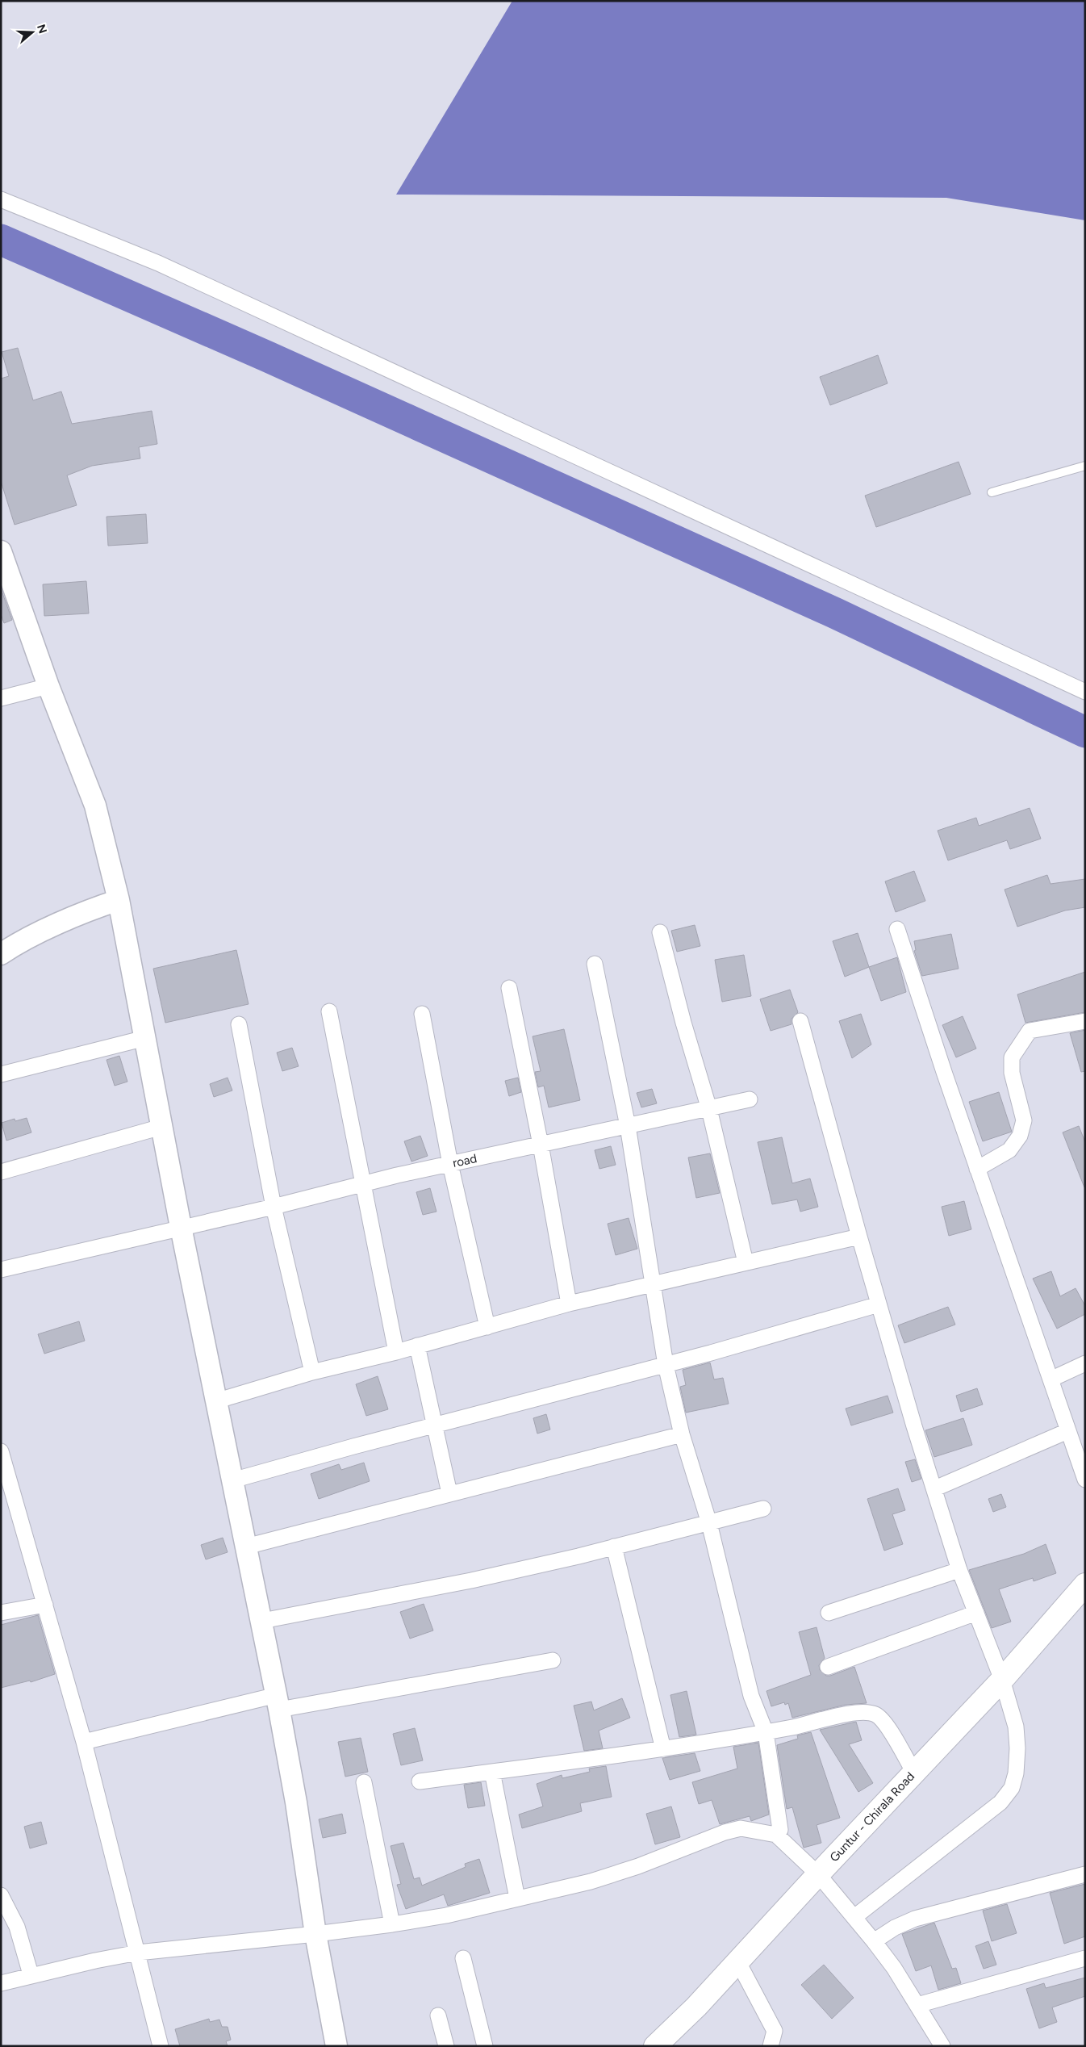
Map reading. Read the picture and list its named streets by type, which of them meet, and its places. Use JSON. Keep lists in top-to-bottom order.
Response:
{
  "streets": {
    "main road": ["Guntur - Chirala Road"],
    "street": ["road"]
  },
  "north": "right"
}
